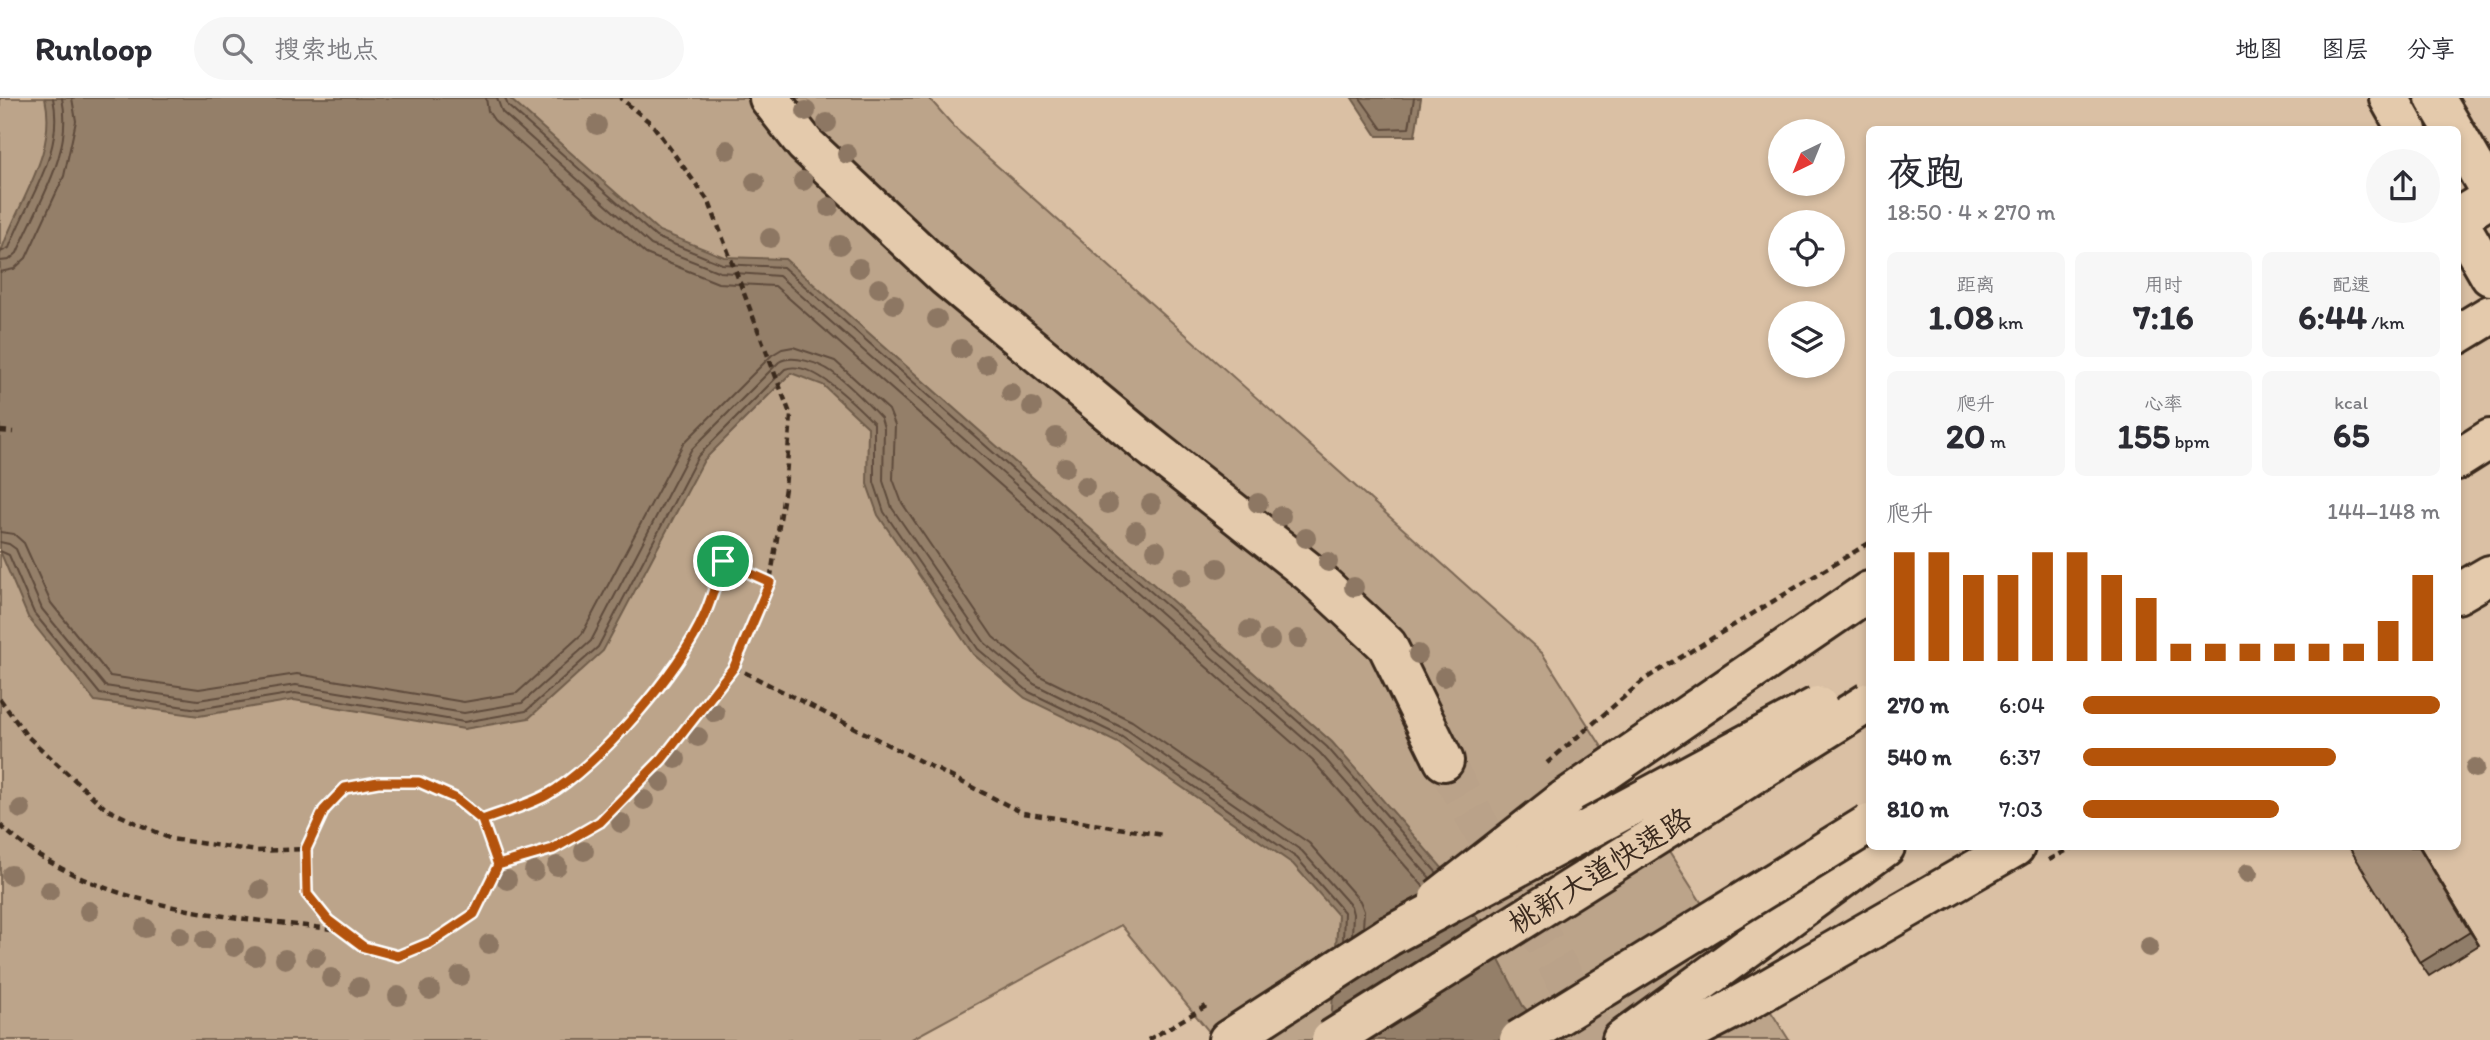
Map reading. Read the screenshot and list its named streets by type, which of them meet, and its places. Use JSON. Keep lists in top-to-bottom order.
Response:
{
  "streets": {
    "main road": ["桃新大道快速路"]
  },
  "north": "bottom left",
  "page": {
    "header": "Runloop",
    "search": "搜索地点",
    "nav": ["地图", "图层", "分享"],
    "heading": ["夜跑", "18:50 · 4 × 270 m"],
    "stats": [
      ["距离", "1.08 km"],
      ["用时", "7:16"],
      ["配速", "6:44 /km"],
      ["爬升", "20 m"],
      ["心率", "155 bpm"],
      ["kcal", "65"]
    ],
    "chart": ["爬升", "144–148 m"],
    "list": [
      {
        "name": "270 m",
        "note": "6:04"
      },
      {
        "name": "540 m",
        "note": "6:37"
      },
      {
        "name": "810 m",
        "note": "7:03"
      }
    ]
  }
}
